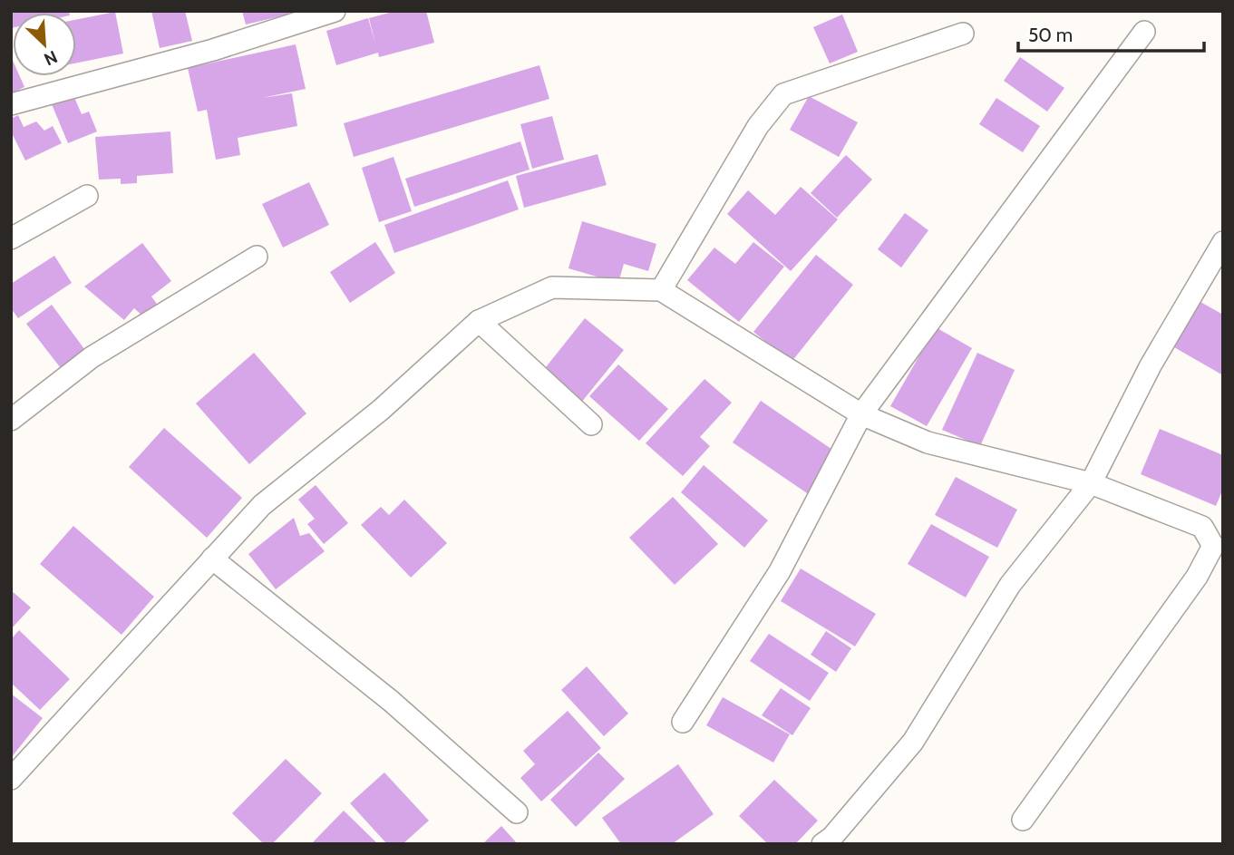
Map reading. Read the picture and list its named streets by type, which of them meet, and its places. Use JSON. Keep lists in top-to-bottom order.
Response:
{
  "scale_bar": "50 m",
  "north": "bottom right"
}
